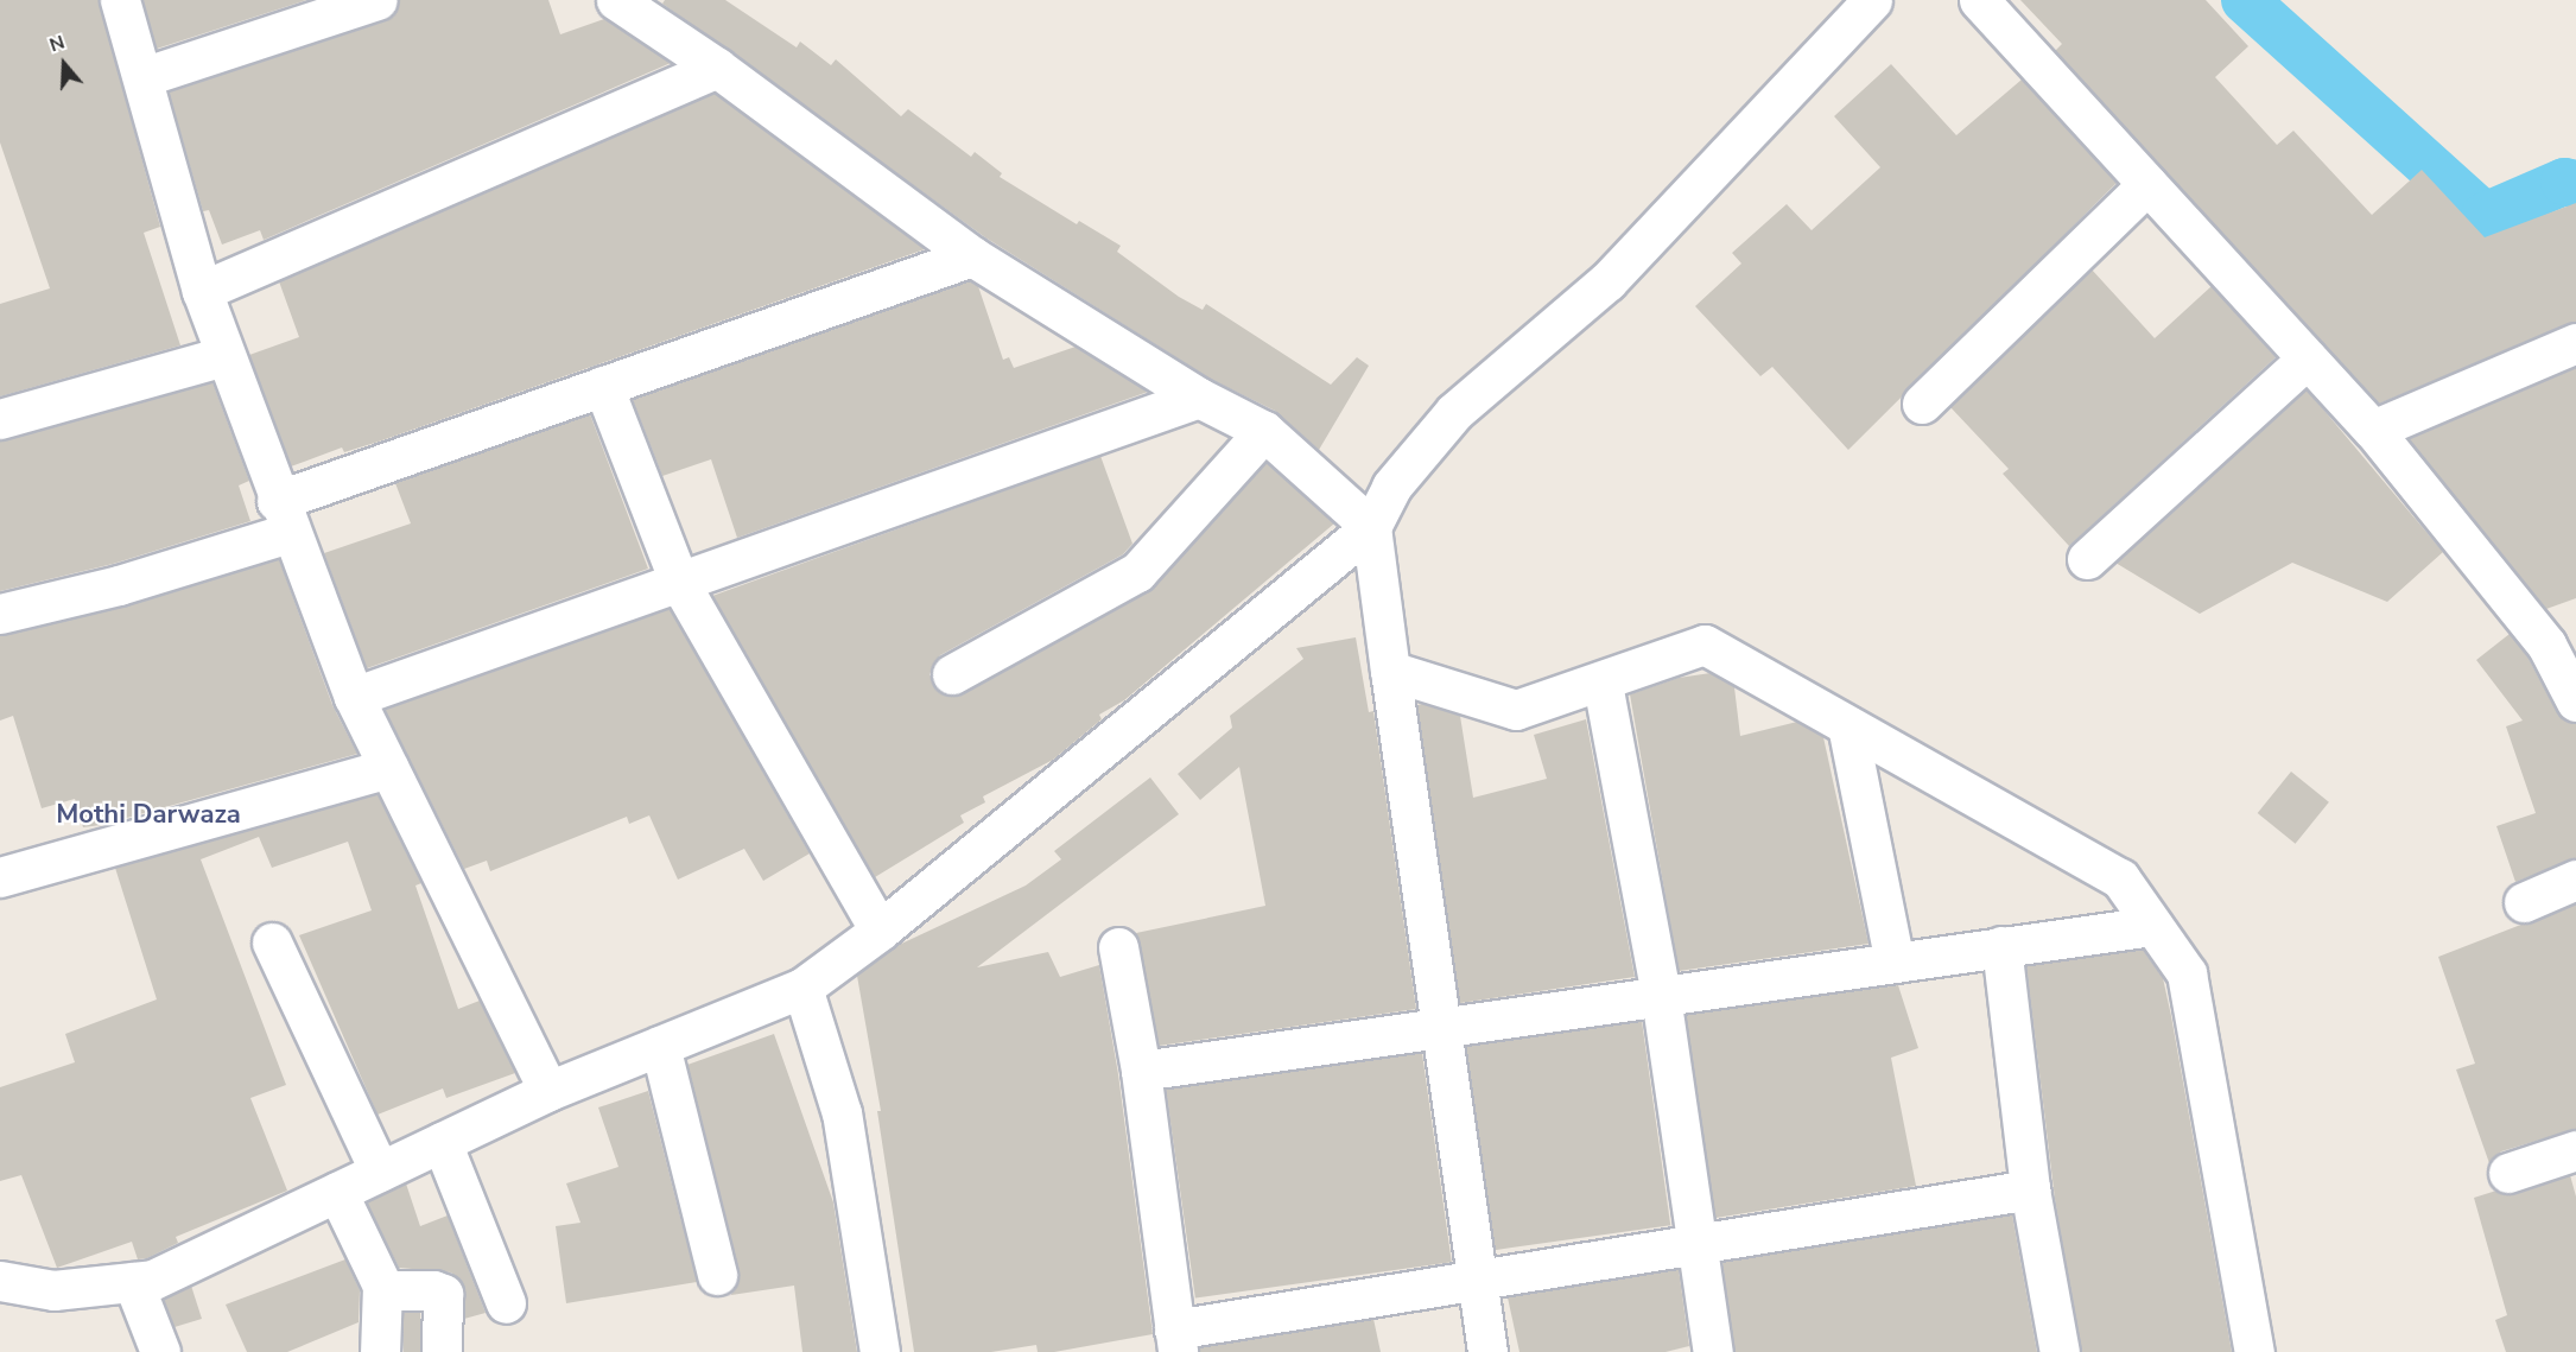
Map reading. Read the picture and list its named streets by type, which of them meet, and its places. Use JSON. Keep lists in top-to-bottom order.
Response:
{
  "districts": ["Mothi Darwaza"],
  "north": "top"
}
